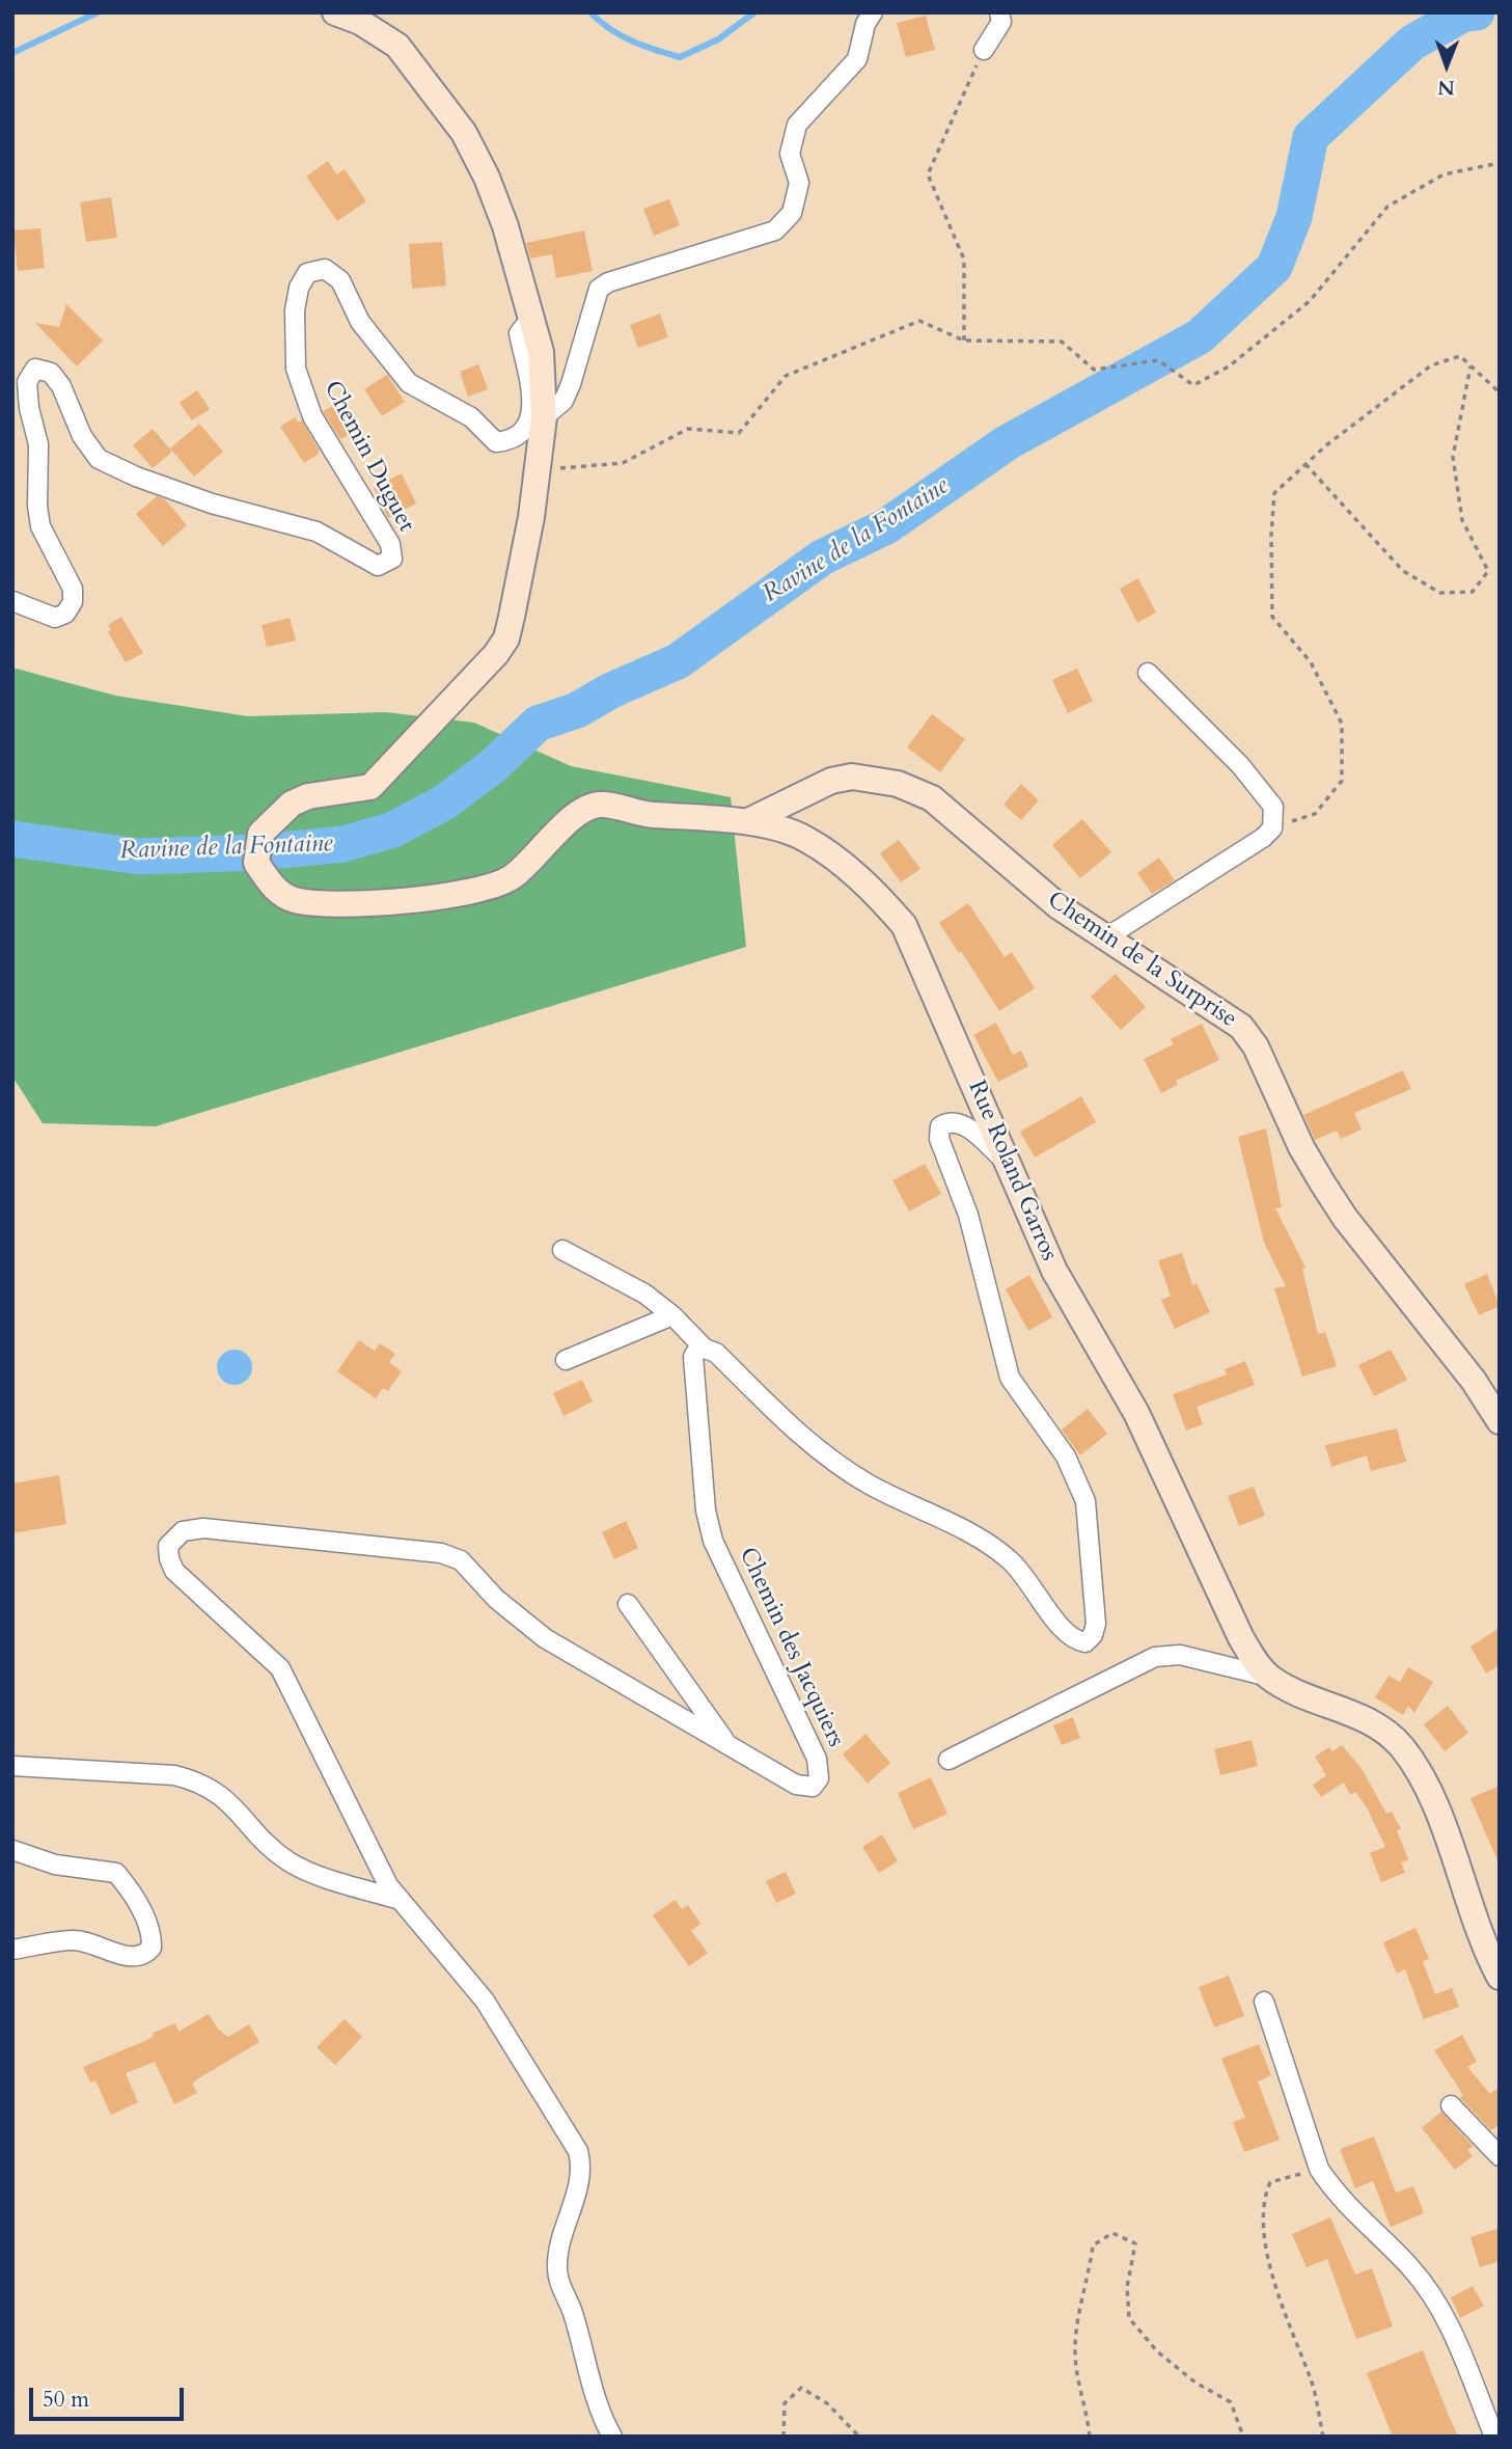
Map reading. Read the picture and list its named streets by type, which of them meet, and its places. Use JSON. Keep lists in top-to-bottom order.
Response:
{
  "streets": {
    "main road": ["Chemin de la Surprise", "Rue Roland Garros"],
    "street": ["Chemin Duguet", "Chemin des Jacquiers"]
  },
  "crossings": [
    ["Chemin de la Surprise", "Rue Roland Garros"]
  ],
  "water": ["Ravine de la Fontaine"],
  "scale_bar": "50 m",
  "north": "bottom"
}
